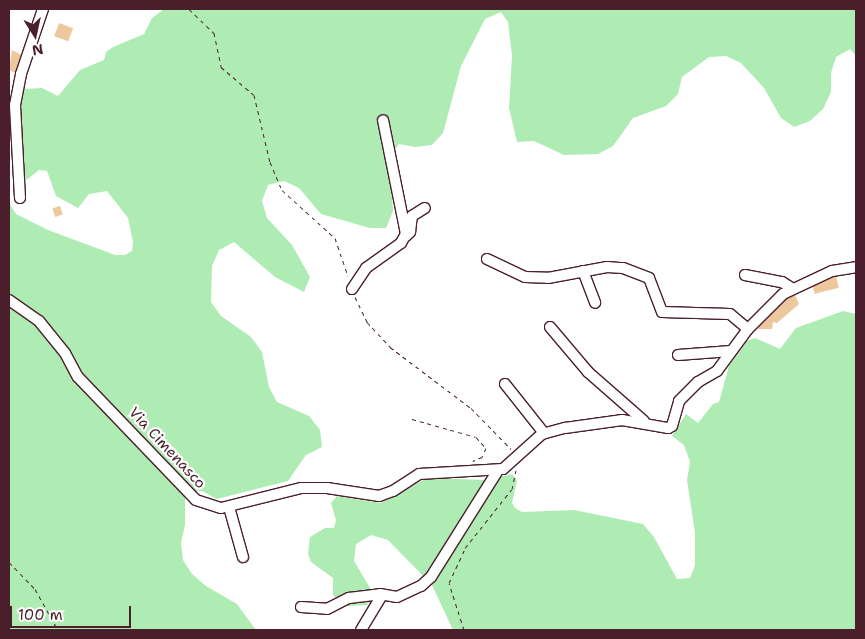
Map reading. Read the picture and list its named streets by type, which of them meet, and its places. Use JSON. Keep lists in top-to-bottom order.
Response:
{
  "streets": {
    "street": ["Via Cimenasco"]
  },
  "scale_bar": "100 m",
  "north": "bottom"
}
